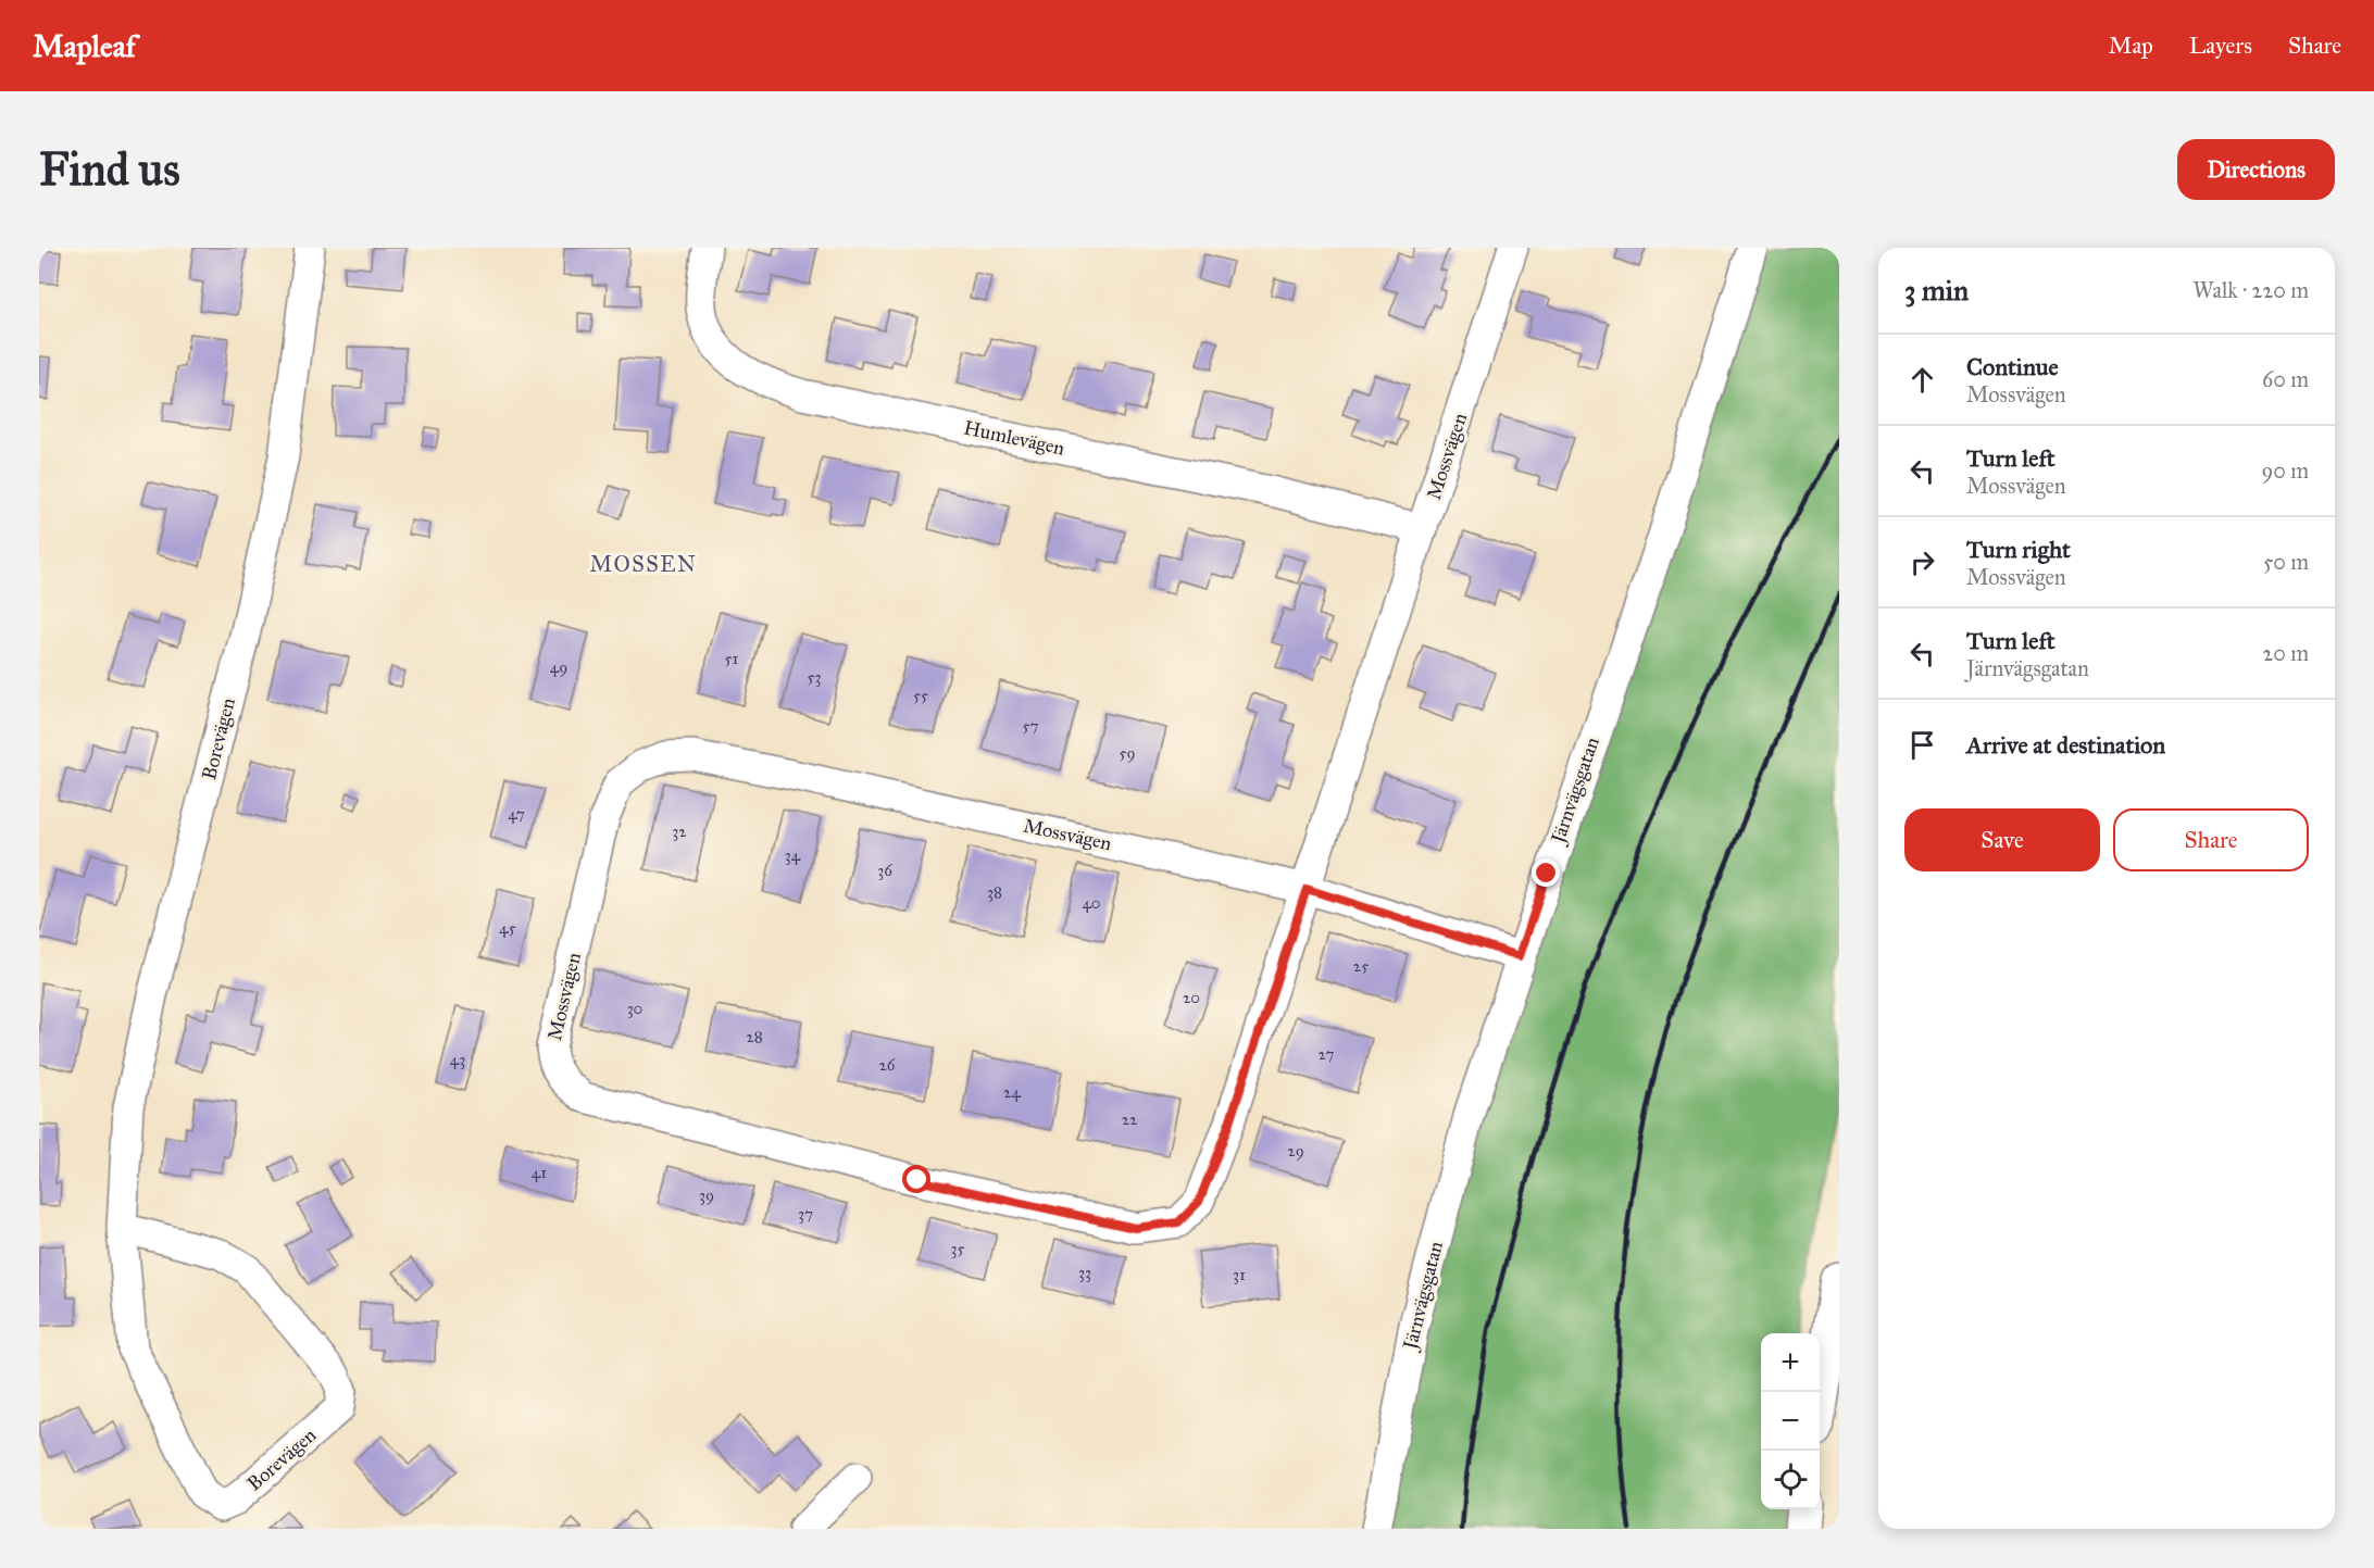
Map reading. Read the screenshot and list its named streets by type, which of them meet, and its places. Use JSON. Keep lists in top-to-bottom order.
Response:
{
  "streets": {
    "street": [
      "Humlevägen",
      "Mossvägen",
      "Borevägen",
      "Järnvägsgatan"
    ]
  },
  "crossings": [
    ["Humlevägen", "Mossvägen"],
    ["Mossvägen", "Järnvägsgatan"]
  ],
  "districts": ["MOSSEN"],
  "house_numbers": [
    "51",
    "49",
    "53",
    "55",
    "57",
    "59",
    "47",
    "32",
    "34",
    "36",
    "38",
    "40",
    "45",
    "25",
    "20",
    "30",
    "28",
    "27",
    "43",
    "26",
    "24",
    "22",
    "29",
    "41",
    "39",
    "37",
    "35",
    "33",
    "31"
  ],
  "page": {
    "header": "Mapleaf",
    "nav": ["Map", "Layers", "Share"],
    "buttons": [
      "Directions",
      ["Save", "Share"]
    ],
    "title": "Find us",
    "heading": ["3 min", "Walk · 220 m"],
    "list": [
      ["Continue", "Mossvägen", "60 m"],
      ["Turn left", "Mossvägen", "90 m"],
      ["Turn right", "Mossvägen", "50 m"],
      ["Turn left", "Järnvägsgatan", "20 m"],
      "Arrive at destination"
    ],
    "map_buttons": ["+", "−"]
  }
}
